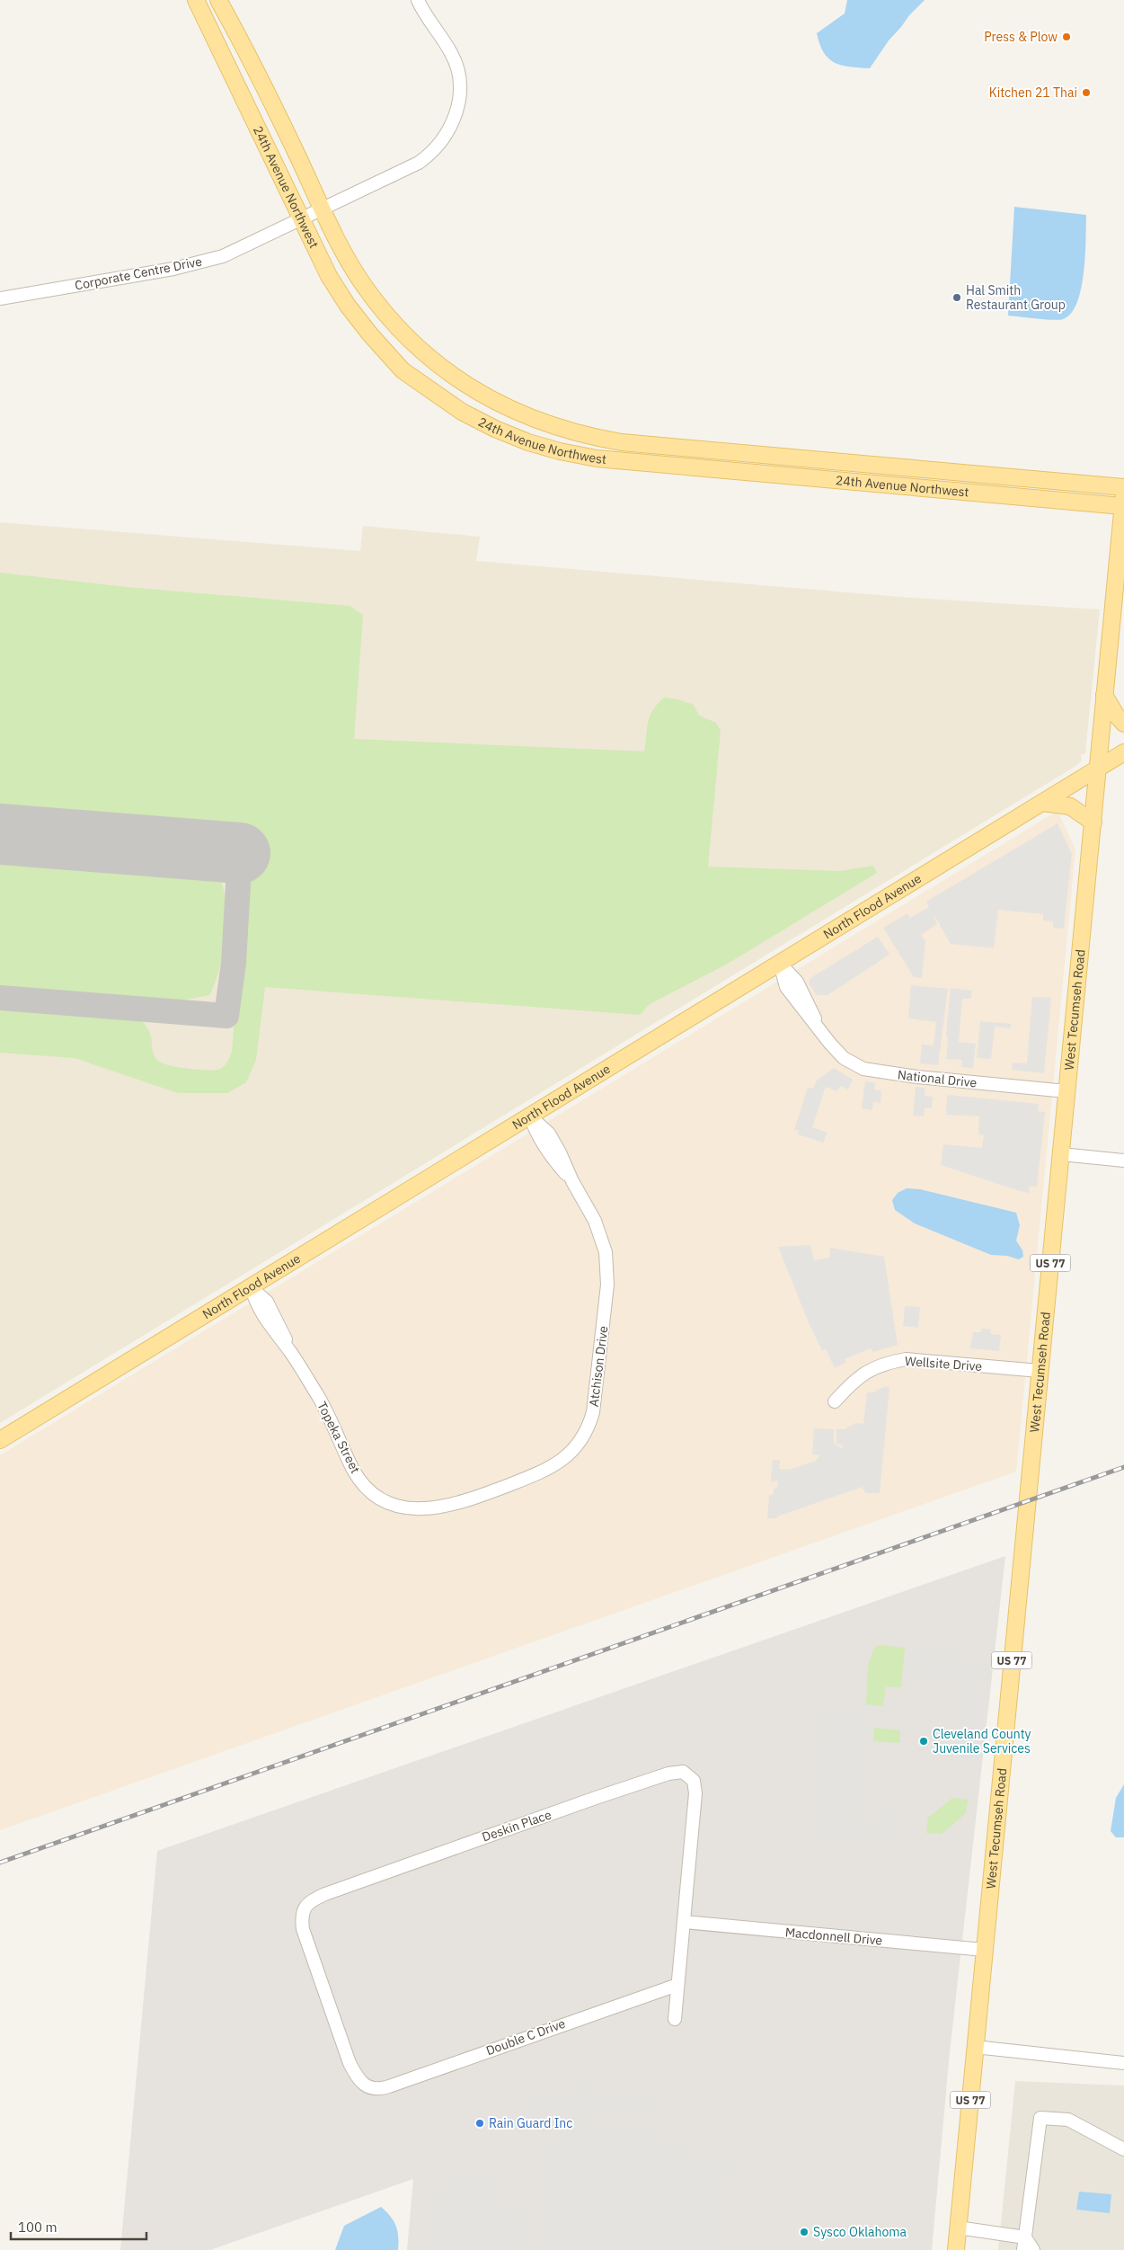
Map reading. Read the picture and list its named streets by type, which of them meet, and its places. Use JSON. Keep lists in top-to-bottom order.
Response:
{
  "streets": {
    "main road": [
      "24th Avenue Northwest",
      "North Flood Avenue",
      "West Tecumseh Road",
      "US 77"
    ],
    "street": [
      "Corporate Centre Drive",
      "National Drive",
      "Wellsite Drive",
      "Atchison Drive",
      "Topeka Street",
      "Deskin Place",
      "Macdonnell Drive",
      "Double C Drive"
    ]
  },
  "crossings": [
    ["24th Avenue Northwest", "Corporate Centre Drive"],
    ["24th Avenue Northwest", "West Tecumseh Road"],
    ["North Flood Avenue", "West Tecumseh Road"],
    ["North Flood Avenue", "National Drive"],
    ["North Flood Avenue", "Atchison Drive"],
    ["North Flood Avenue", "Topeka Street"],
    ["West Tecumseh Road", "National Drive"],
    ["West Tecumseh Road", "Wellsite Drive"],
    ["West Tecumseh Road", "Macdonnell Drive"],
    ["Atchison Drive", "Topeka Street"],
    ["Deskin Place", "Macdonnell Drive"],
    ["Deskin Place", "Double C Drive"]
  ],
  "places": [
    "Press & Plow",
    "Kitchen 21 Thai",
    "Hal Smith Restaurant Group",
    "Cleveland County Juvenile Services",
    "Rain Guard Inc",
    "Sysco Oklahoma"
  ],
  "scale_bar": "100 m"
}
